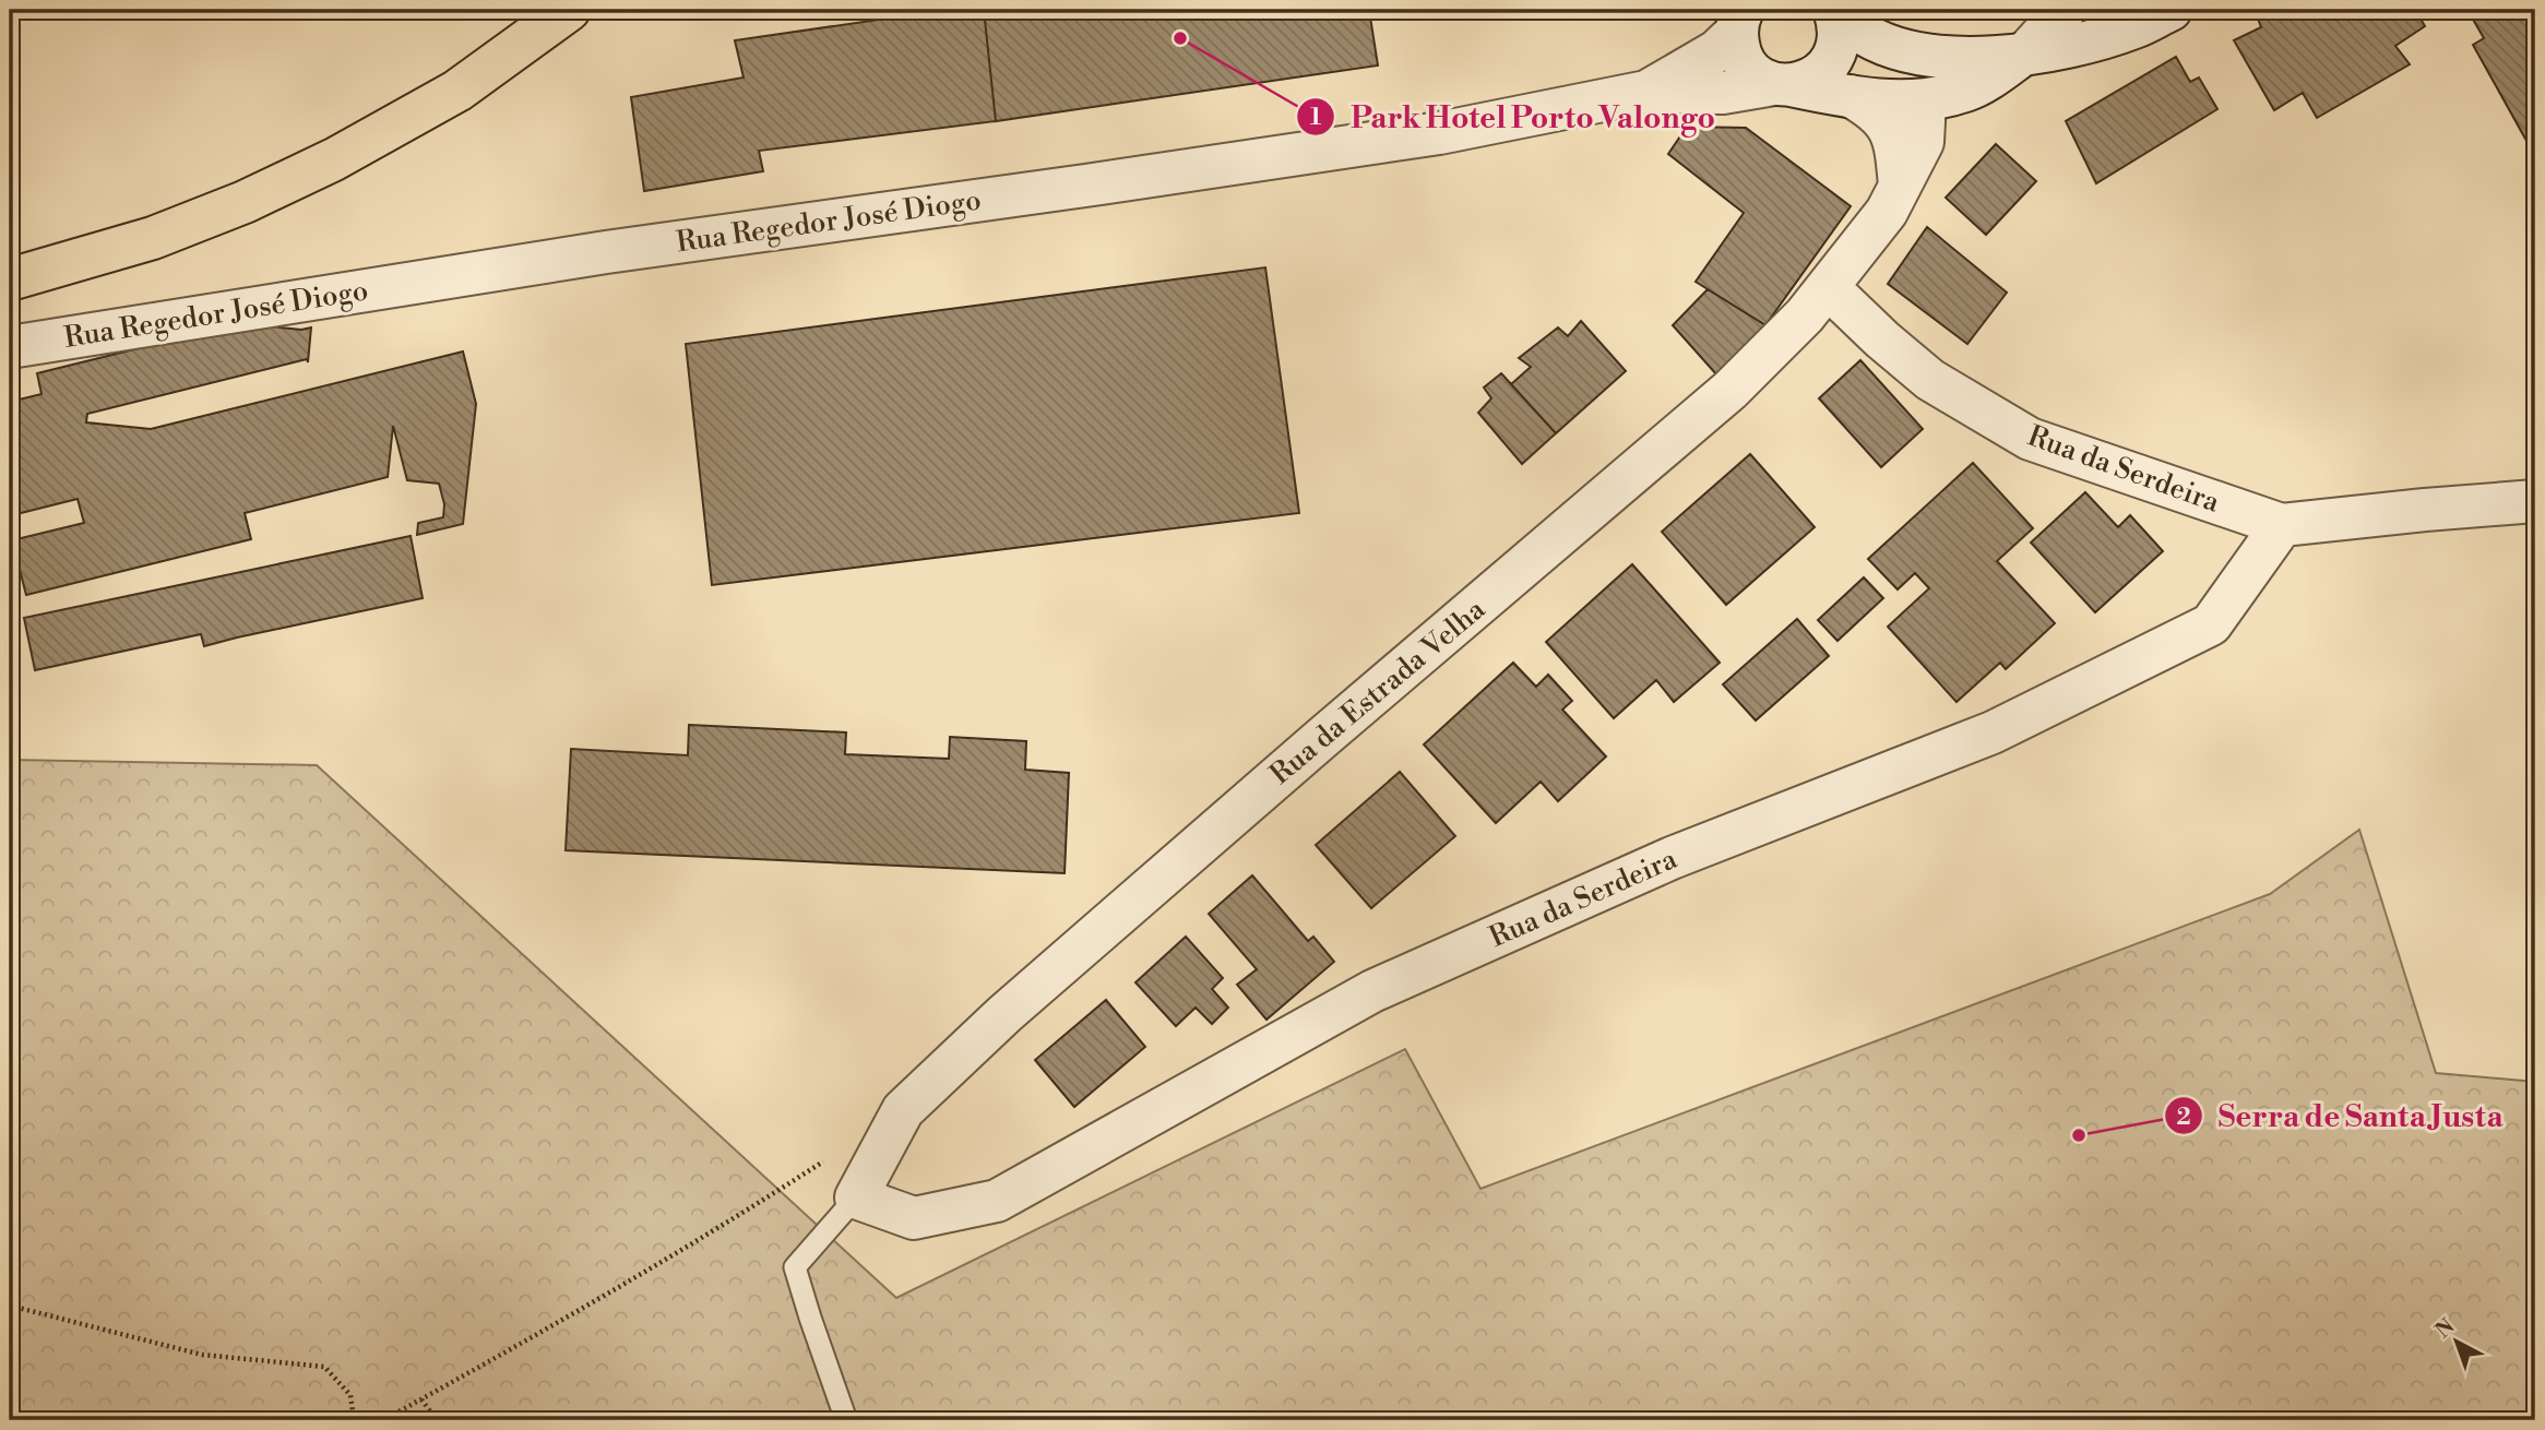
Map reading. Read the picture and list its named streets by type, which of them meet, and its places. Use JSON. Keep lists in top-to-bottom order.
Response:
{
  "streets": {
    "street": ["Rua Regedor José Diogo", "Rua da Serdeira", "Rua da Estrada Velha"]
  },
  "crossings": [
    ["Rua da Serdeira", "Rua da Estrada Velha"]
  ],
  "places": ["Park Hotel Porto Valongo", "Serra de Santa Justa"],
  "north": "top left"
}
